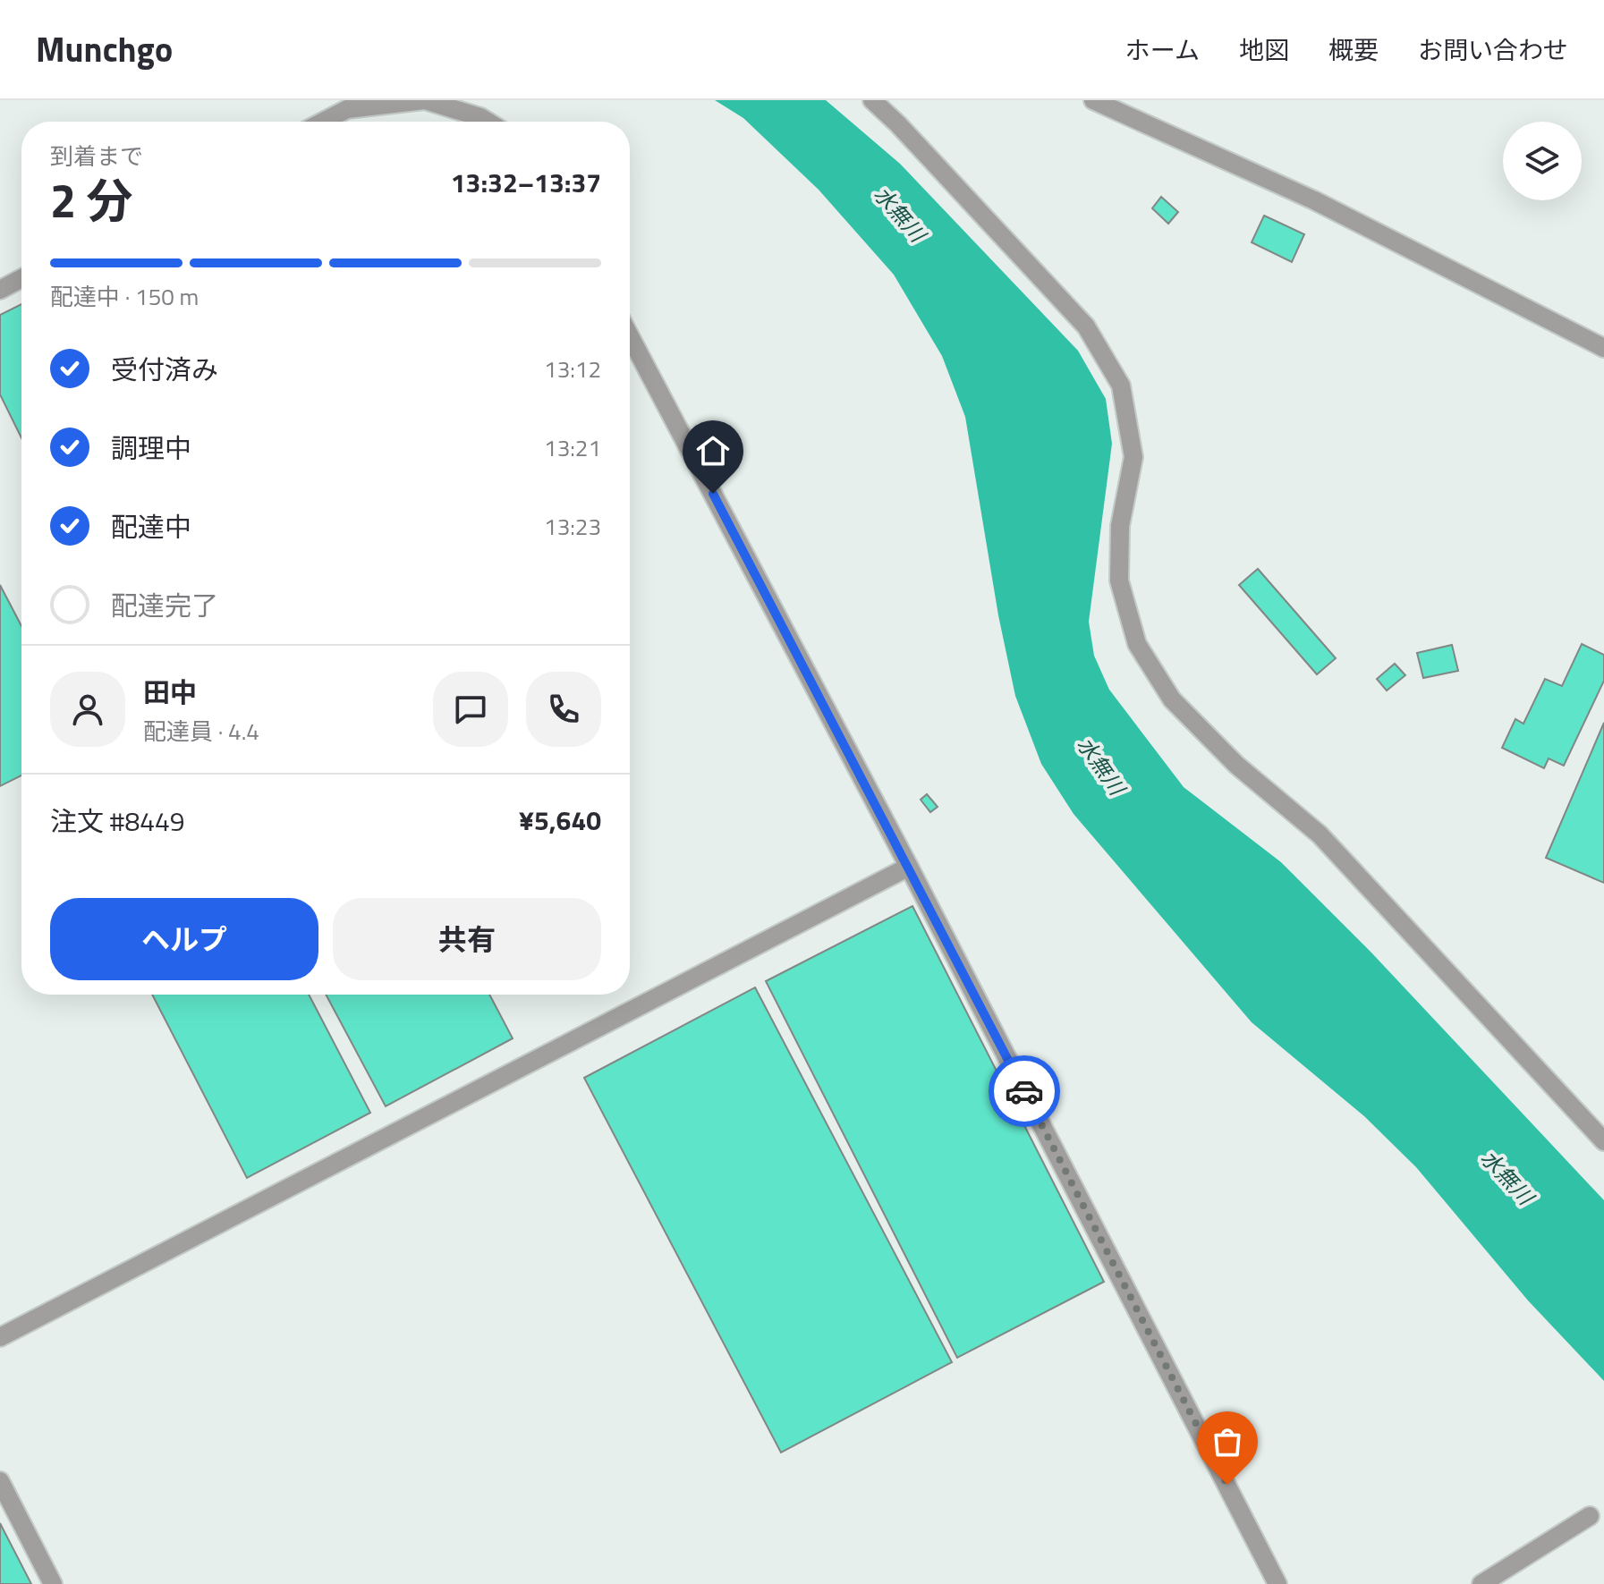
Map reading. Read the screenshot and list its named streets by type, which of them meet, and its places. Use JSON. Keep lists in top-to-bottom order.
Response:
{
  "water": ["水無川"],
  "page": {
    "header": "Munchgo",
    "nav": [
      "ホーム",
      "地図",
      "概要",
      "お問い合わせ"
    ],
    "heading": ["2 分", "到着まで", "13:32–13:37"],
    "panel": [
      "田中",
      "配達員 · 4.4",
      "注文 #8449",
      "¥5,640"
    ],
    "bar": "配達中 · 150 m",
    "list": [
      ["受付済み", "13:12"],
      ["調理中", "13:21"],
      ["配達中", "13:23"],
      "配達完了"
    ],
    "buttons": ["ヘルプ", "共有"]
  }
}
